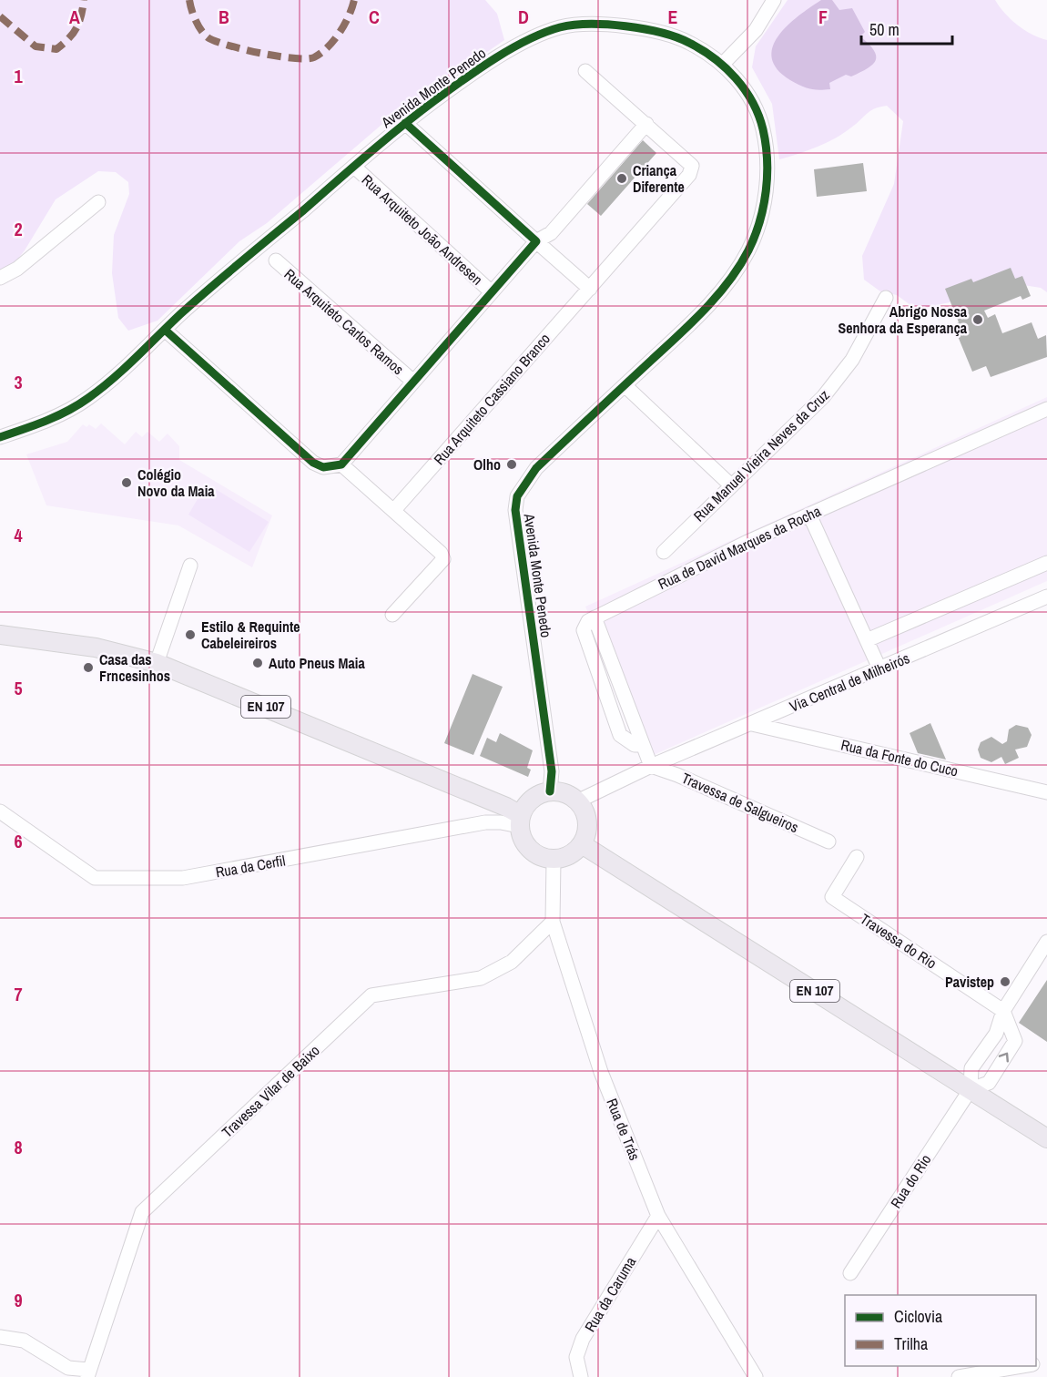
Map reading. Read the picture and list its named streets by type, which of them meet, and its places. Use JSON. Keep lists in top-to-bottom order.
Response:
{
  "streets": {
    "main road": ["EN 107"],
    "street": [
      "Avenida Monte Penedo",
      "Rua Arquiteto João Andresen",
      "Rua Arquiteto Carlos Ramos",
      "Rua Arquiteto Cassiano Branco",
      "Rua Manuel Vieira Neves da Cruz",
      "Rua de David Marques da Rocha",
      "Via Central de Milheirós",
      "Rua da Fonte do Cuco",
      "Travessa de Salgueiros",
      "Rua da Cerfil",
      "Travessa do Rio",
      "Travessa Vilar de Baixo",
      "Rua de Trás",
      "Rua do Rio",
      "Rua da Caruma"
    ]
  },
  "crossings": [
    ["Avenida Monte Penedo", "Rua Arquiteto João Andresen"],
    ["Avenida Monte Penedo", "Via Central de Milheirós"],
    ["Avenida Monte Penedo", "EN 107"],
    ["Avenida Monte Penedo", "Rua da Cerfil"],
    ["Avenida Monte Penedo", "Rua de Trás"],
    ["Rua de David Marques da Rocha", "Via Central de Milheirós"],
    ["Rua de David Marques da Rocha", "Travessa de Salgueiros"],
    ["Via Central de Milheirós", "EN 107"],
    ["Via Central de Milheirós", "Rua da Fonte do Cuco"],
    ["Via Central de Milheirós", "Travessa de Salgueiros"],
    ["Via Central de Milheirós", "Rua da Cerfil"],
    ["Via Central de Milheirós", "Rua de Trás"],
    ["EN 107", "Rua da Cerfil"],
    ["EN 107", "Rua de Trás"],
    ["EN 107", "Rua do Rio"],
    ["Rua da Cerfil", "Rua de Trás"],
    ["Travessa do Rio", "Rua do Rio"],
    ["Travessa Vilar de Baixo", "Rua de Trás"],
    ["Rua de Trás", "Rua da Caruma"]
  ],
  "places": [
    "Criança Diferente",
    "Abrigo Nossa Senhora da Esperança",
    "Olho",
    "Colégio Novo da Maia",
    "Estilo & Requinte Cabeleireiros",
    "Auto Pneus Maia",
    "Casa das Frncesinhos",
    "Pavistep"
  ],
  "legend": ["Ciclovia", "Trilha"],
  "scale_bar": "50 m",
  "grid": {
    "columns": [
      "A",
      "B",
      "C",
      "D",
      "E",
      "F"
    ],
    "rows": [
      "1",
      "2",
      "3",
      "4",
      "5",
      "6",
      "7",
      "8",
      "9"
    ]
  }
}
